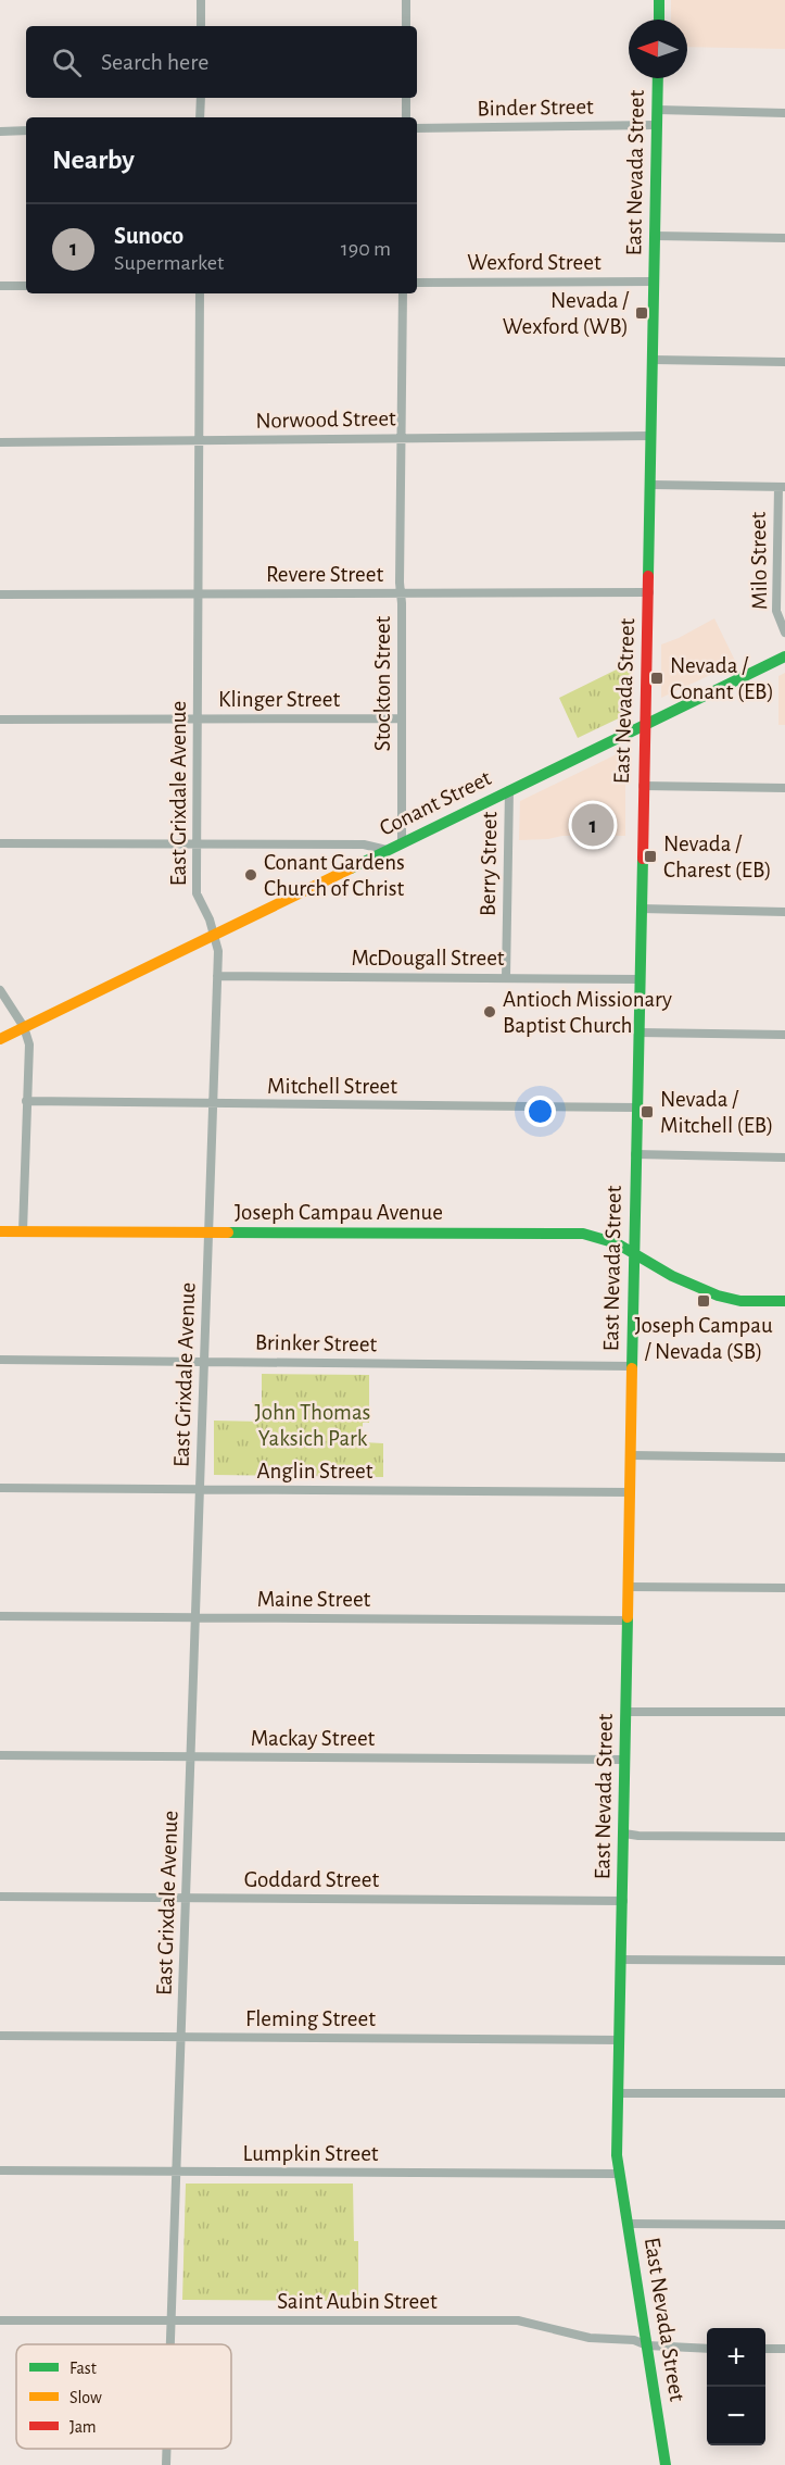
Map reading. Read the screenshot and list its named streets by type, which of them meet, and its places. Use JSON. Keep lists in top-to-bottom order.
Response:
{
  "streets": {
    "street": [
      "Binder Street",
      "East Nevada Street",
      "Wexford Street",
      "Norwood Street",
      "Milo Street",
      "Revere Street",
      "Stockton Street",
      "Klinger Street",
      "East Grixdale Avenue",
      "Conant Street",
      "Berry Street",
      "McDougall Street",
      "Mitchell Street",
      "Joseph Campau Avenue",
      "Brinker Street",
      "Anglin Street",
      "Maine Street",
      "Mackay Street",
      "Goddard Street",
      "Fleming Street",
      "Lumpkin Street",
      "Saint Aubin Street"
    ]
  },
  "crossings": [
    ["Binder Street", "East Nevada Street"],
    ["East Nevada Street", "Wexford Street"],
    ["East Nevada Street", "Norwood Street"],
    ["East Nevada Street", "Revere Street"],
    ["East Nevada Street", "Conant Street"],
    ["East Nevada Street", "McDougall Street"],
    ["East Nevada Street", "Mitchell Street"],
    ["East Nevada Street", "Joseph Campau Avenue"],
    ["East Nevada Street", "Brinker Street"],
    ["East Nevada Street", "Anglin Street"],
    ["East Nevada Street", "Maine Street"],
    ["East Nevada Street", "Mackay Street"],
    ["East Nevada Street", "Goddard Street"],
    ["East Nevada Street", "Fleming Street"],
    ["East Nevada Street", "Lumpkin Street"],
    ["East Nevada Street", "Saint Aubin Street"],
    ["Norwood Street", "Stockton Street"],
    ["Norwood Street", "East Grixdale Avenue"],
    ["Revere Street", "Stockton Street"],
    ["Revere Street", "East Grixdale Avenue"],
    ["Stockton Street", "Klinger Street"],
    ["Stockton Street", "Conant Street"],
    ["Klinger Street", "East Grixdale Avenue"],
    ["East Grixdale Avenue", "Conant Street"],
    ["East Grixdale Avenue", "McDougall Street"],
    ["East Grixdale Avenue", "Mitchell Street"],
    ["East Grixdale Avenue", "Joseph Campau Avenue"],
    ["East Grixdale Avenue", "Brinker Street"],
    ["East Grixdale Avenue", "Anglin Street"],
    ["East Grixdale Avenue", "Maine Street"],
    ["East Grixdale Avenue", "Mackay Street"],
    ["East Grixdale Avenue", "Goddard Street"],
    ["East Grixdale Avenue", "Fleming Street"],
    ["East Grixdale Avenue", "Lumpkin Street"],
    ["East Grixdale Avenue", "Saint Aubin Street"],
    ["Conant Street", "Berry Street"],
    ["Berry Street", "McDougall Street"]
  ],
  "parks": ["John Thomas Yaksich Park"],
  "places": {
    "transit": [
      "Nevada / Wexford (WB)",
      "Nevada / Conant (EB)",
      "Nevada / Charest (EB)",
      "Nevada / Mitchell (EB)",
      "Joseph Campau / Nevada (SB)"
    ],
    "other": ["Conant Gardens Church of Christ", "Antioch Missionary Baptist Church"]
  },
  "legend": ["Fast", "Slow", "Jam"],
  "north": "left",
  "page": {
    "search": "Search here",
    "heading": "Nearby",
    "list": [
      {
        "mark": "1",
        "name": "Sunoco",
        "note": "Supermarket",
        "value": "190 m"
      }
    ],
    "pins": "1",
    "map_buttons": ["+", "−"]
  }
}
